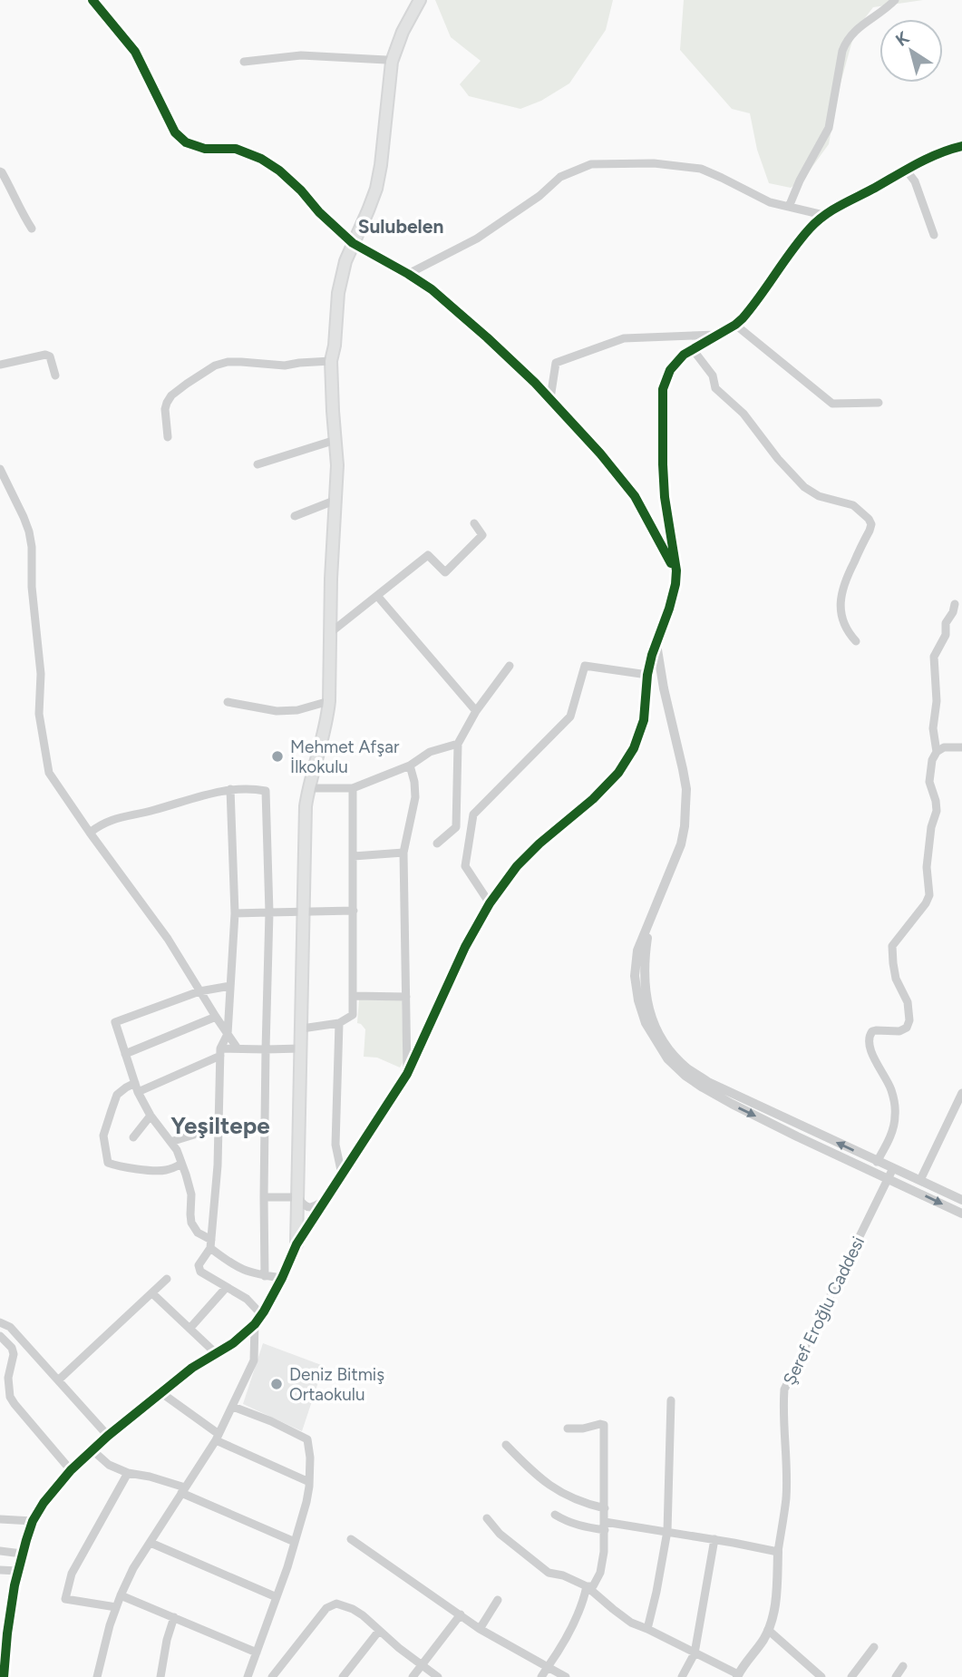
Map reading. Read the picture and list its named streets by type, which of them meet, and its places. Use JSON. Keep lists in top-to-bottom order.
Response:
{
  "streets": {
    "street": ["Şeref Eroğlu Caddesi"]
  },
  "districts": ["Sulubelen", "Yeşiltepe"],
  "places": ["Mehmet Afşar İlkokulu", "Deniz Bitmiş Ortaokulu"],
  "north": "top left"
}
